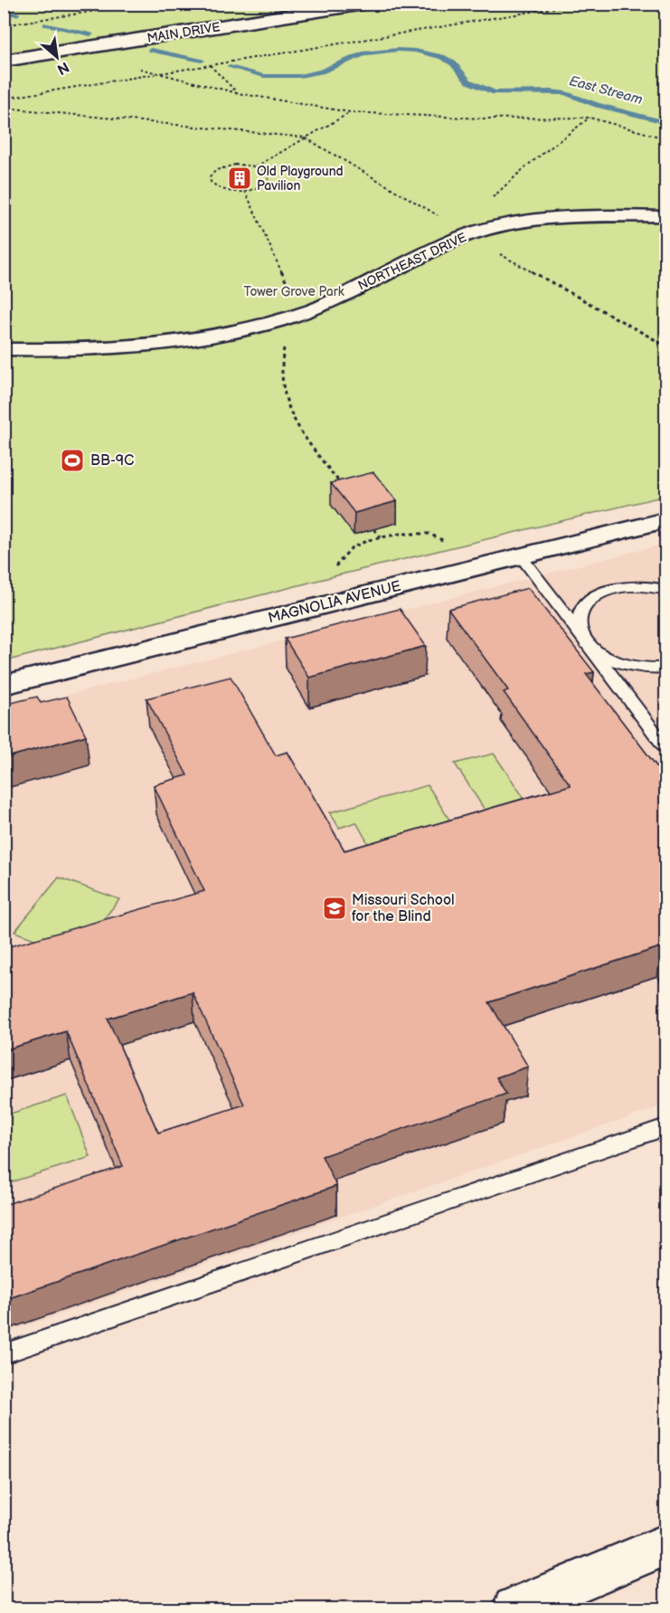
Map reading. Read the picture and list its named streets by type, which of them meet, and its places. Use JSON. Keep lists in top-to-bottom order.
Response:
{
  "streets": {
    "street": ["MAIN DRIVE", "NORTHEAST DRIVE", "MAGNOLIA AVENUE"]
  },
  "water": ["East Stream"],
  "parks": ["Tower Grove Park"],
  "places": {
    "building": ["Old Playground Pavilion"],
    "sports": ["BB-9C"],
    "school or university": ["Missouri School for the Blind"]
  },
  "north": "bottom right"
}
